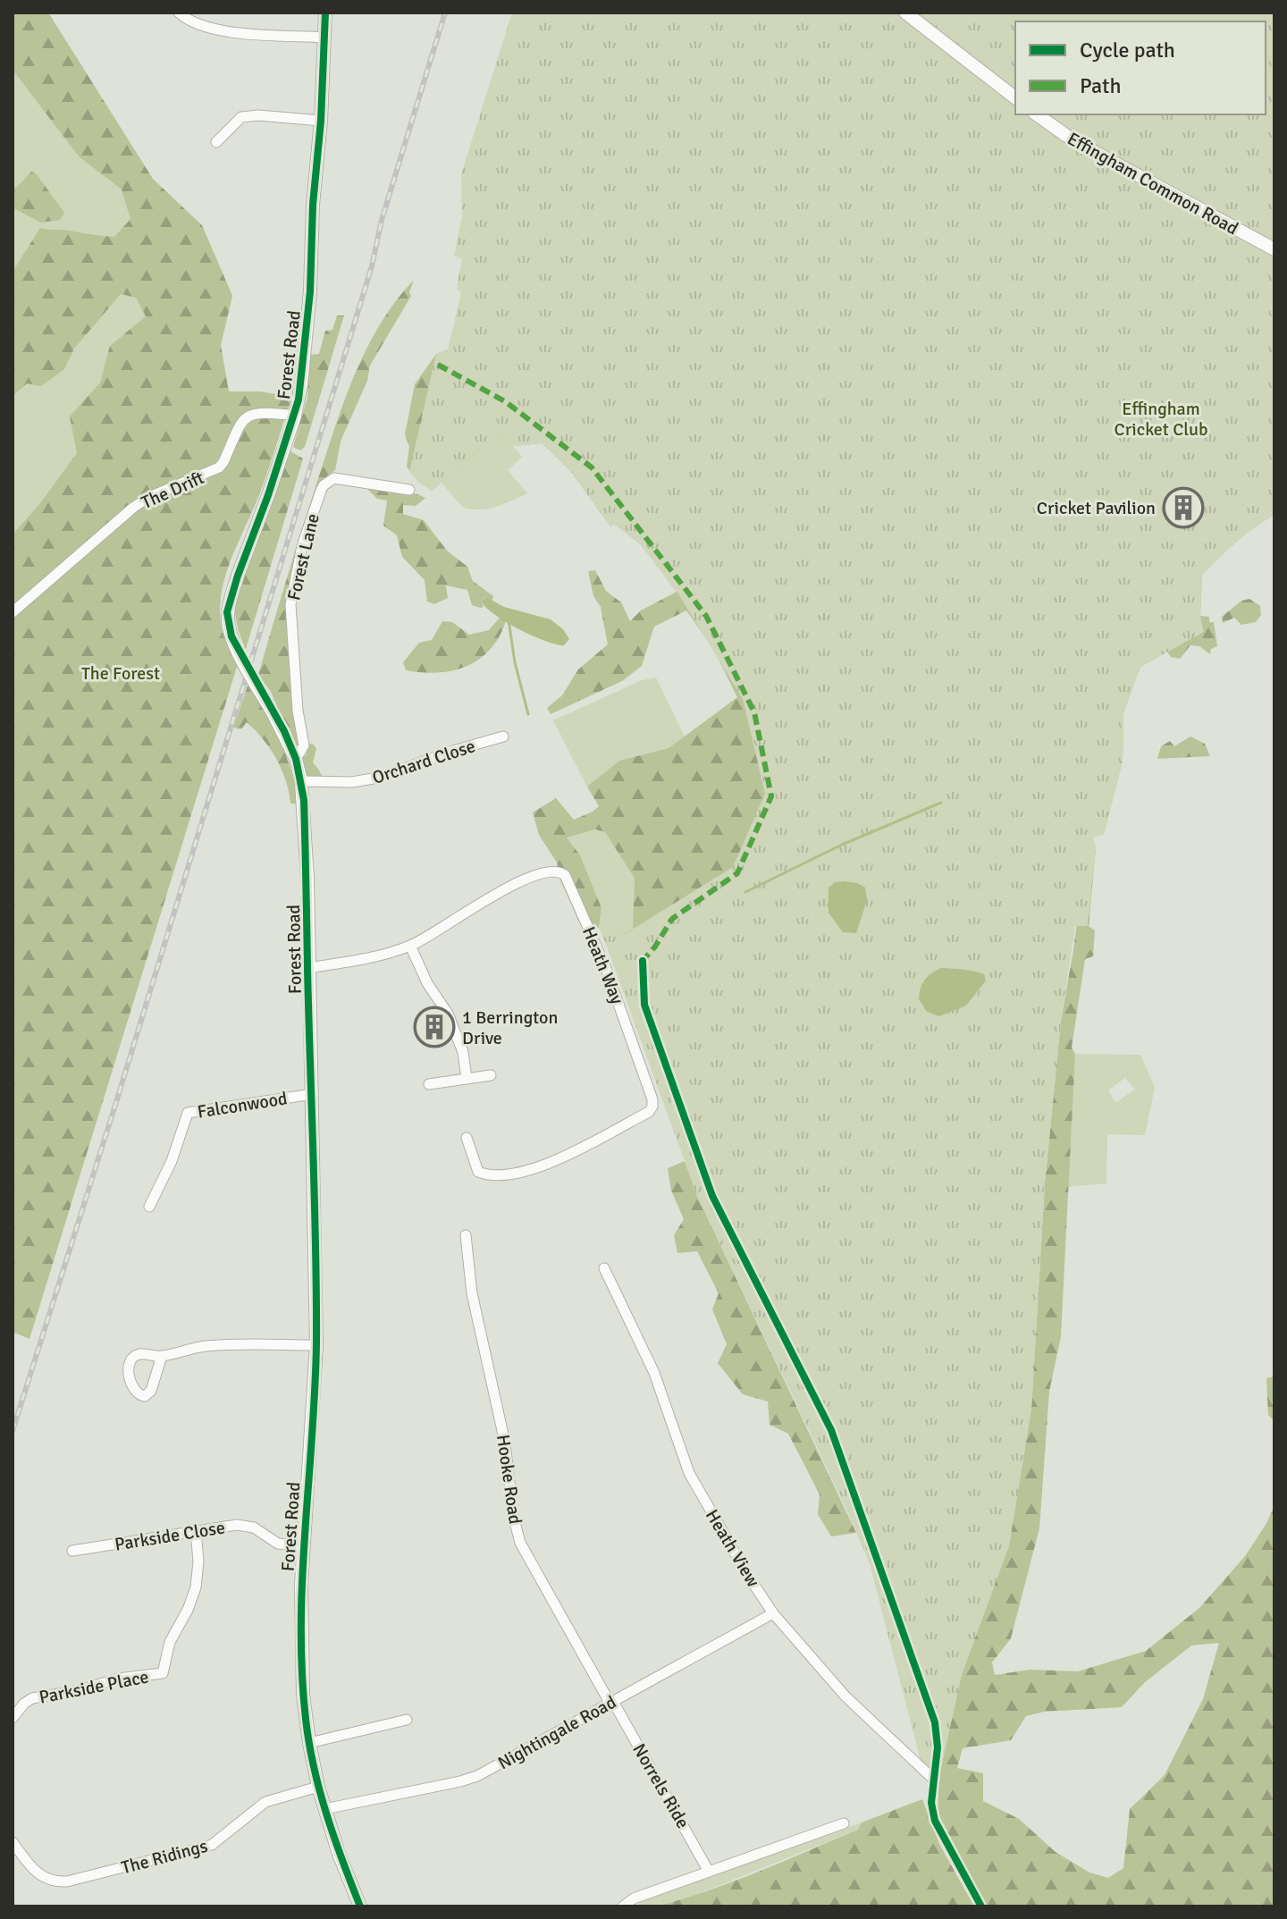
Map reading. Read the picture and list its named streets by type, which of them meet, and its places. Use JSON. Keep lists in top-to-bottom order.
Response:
{
  "streets": {
    "street": [
      "Effingham Common Road",
      "Forest Road",
      "The Drift",
      "Forest Lane",
      "Orchard Close",
      "Heath Way",
      "Falconwood",
      "Hooke Road",
      "Parkside Close",
      "Heath View",
      "Parkside Place",
      "Nightingale Road",
      "Norrels Ride",
      "The Ridings"
    ]
  },
  "crossings": [
    ["Forest Road", "The Drift"],
    ["Forest Road", "Forest Lane"],
    ["Forest Road", "Orchard Close"],
    ["Forest Road", "Heath Way"],
    ["Forest Road", "Falconwood"],
    ["Forest Road", "Parkside Close"],
    ["Forest Road", "Nightingale Road"],
    ["Forest Road", "The Ridings"],
    ["Hooke Road", "Nightingale Road"],
    ["Hooke Road", "Norrels Ride"],
    ["Parkside Close", "Parkside Place"],
    ["Heath View", "Nightingale Road"],
    ["Nightingale Road", "Norrels Ride"]
  ],
  "parks": ["Effingham Cricket Club", "The Forest"],
  "places": {
    "building": ["Cricket Pavilion", "1 Berrington Drive"]
  },
  "legend": ["Cycle path", "Path"]
}
